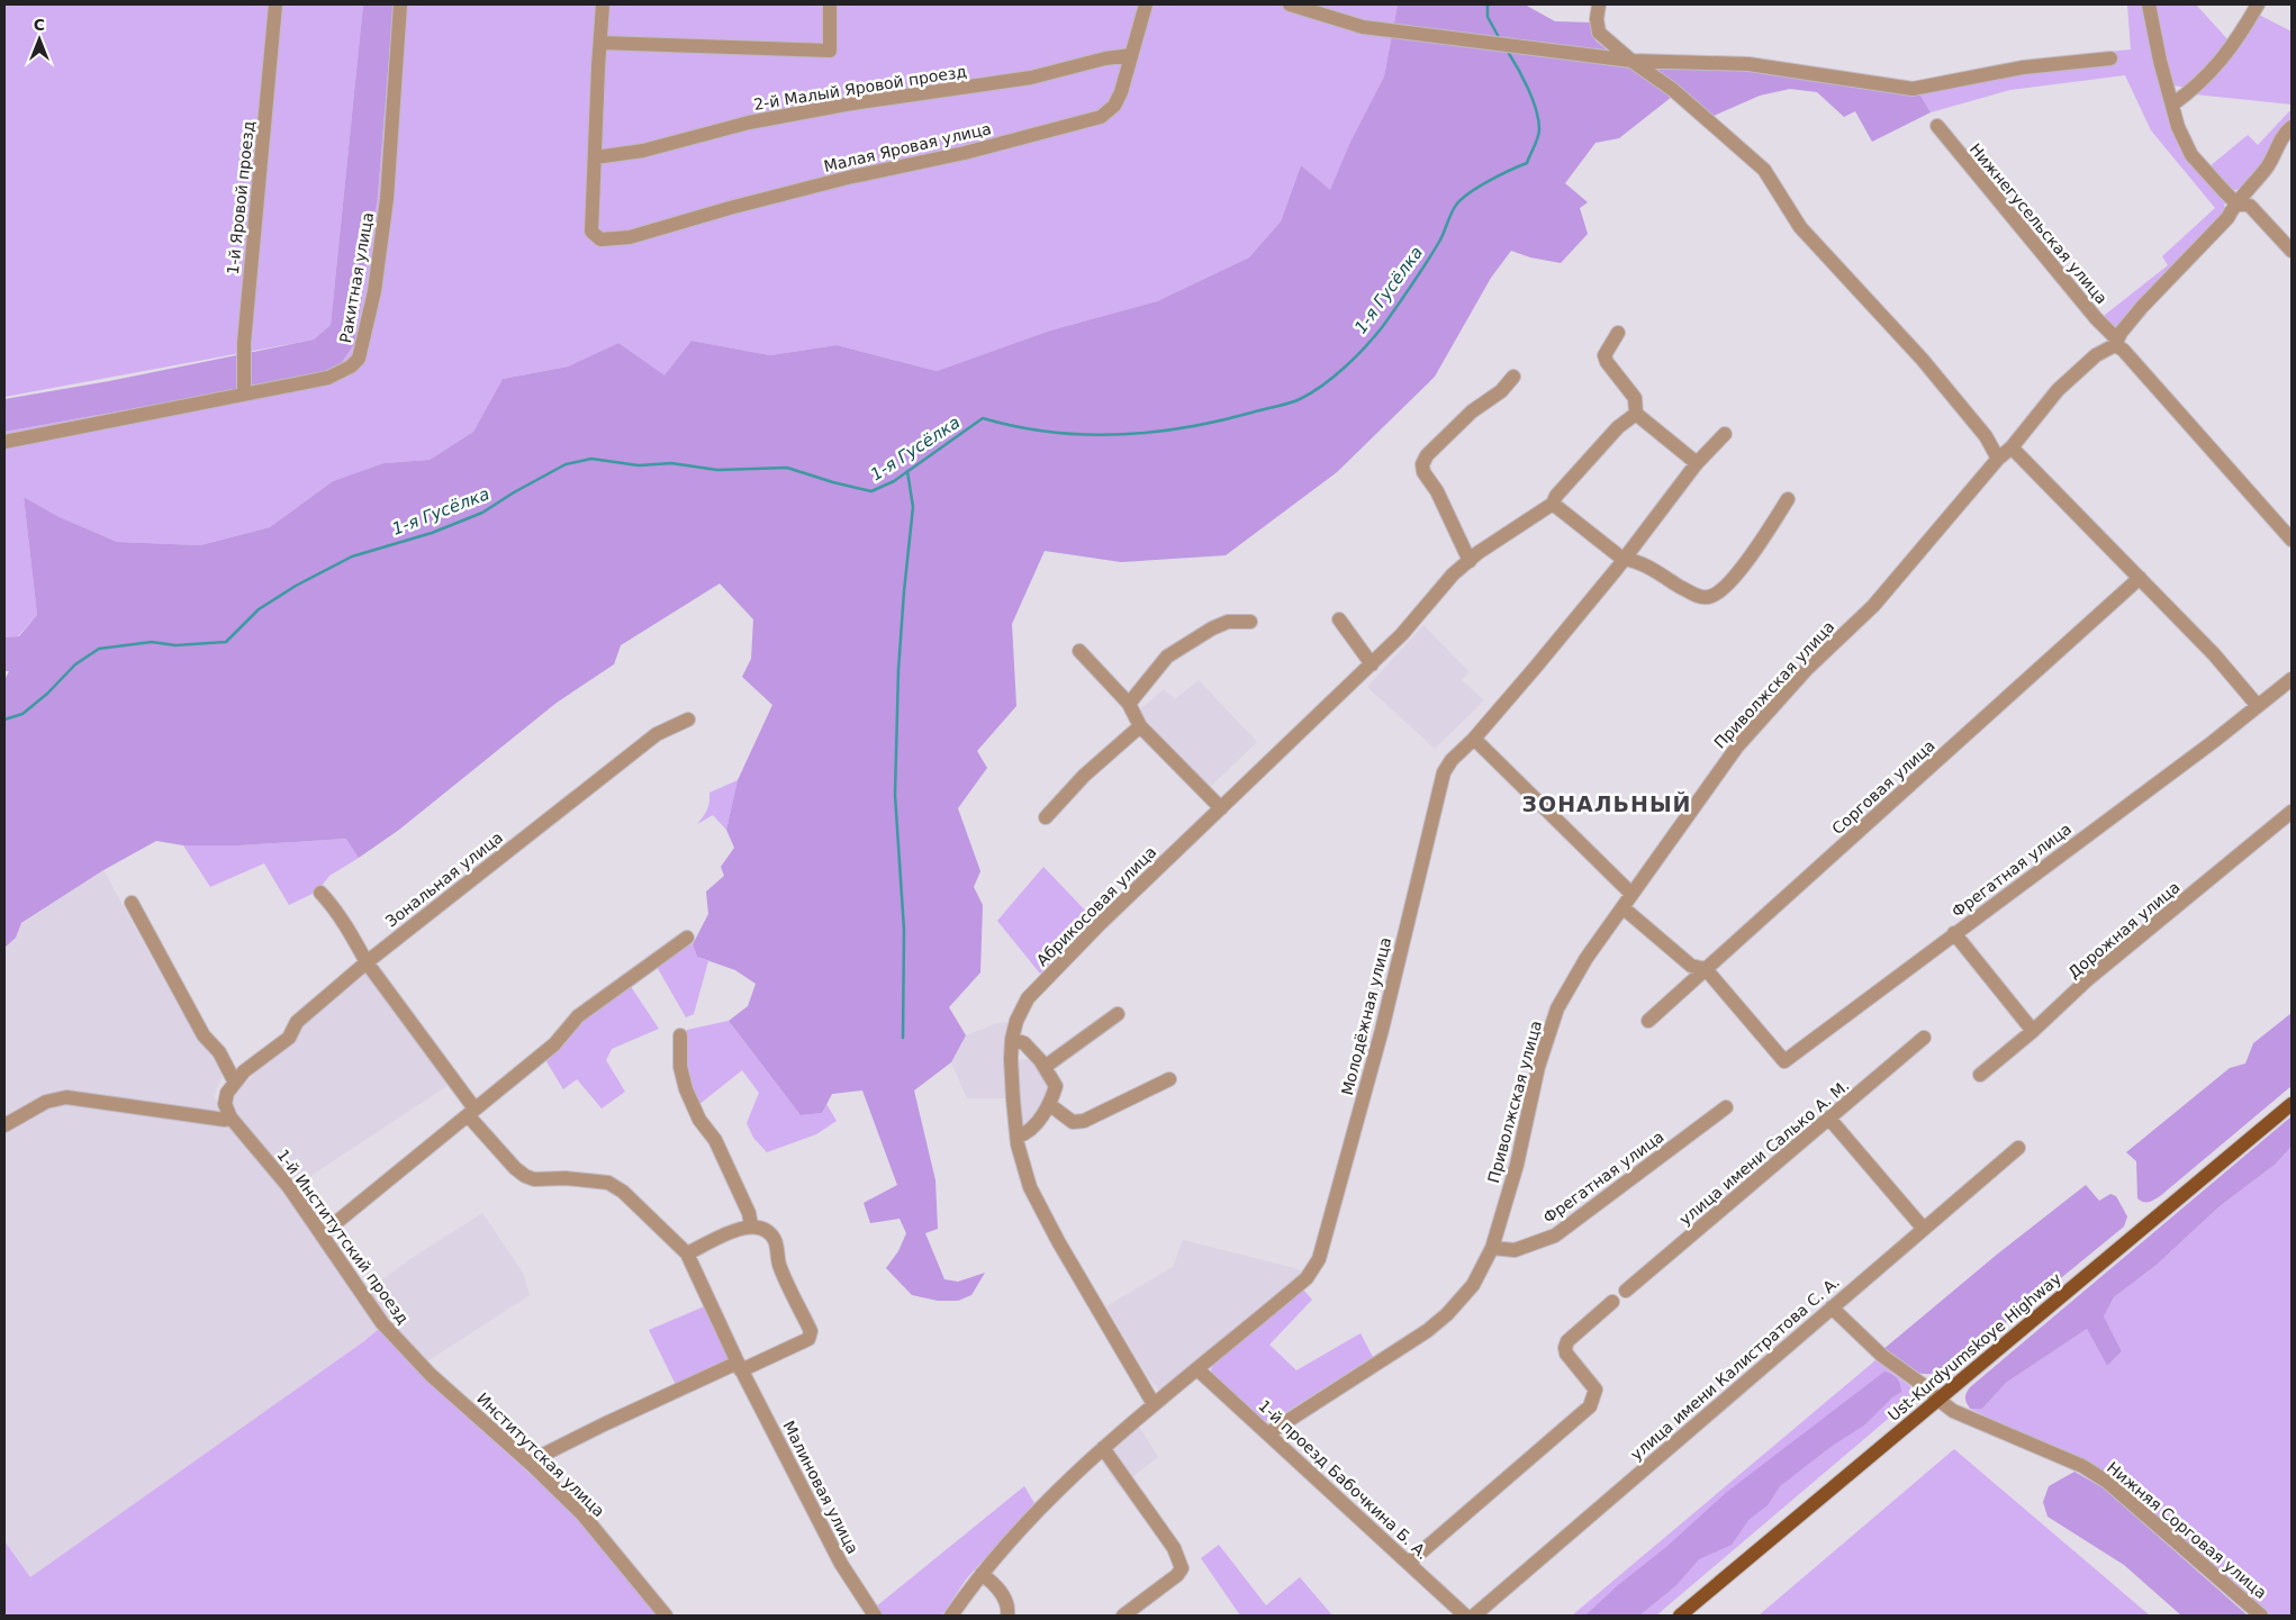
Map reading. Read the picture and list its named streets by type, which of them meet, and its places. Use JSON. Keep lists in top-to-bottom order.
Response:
{
  "streets": {
    "main road": ["Ust-Kurdyumskoye Highway"],
    "street": [
      "2-й Малый Яровой проезд",
      "Малая Яровая улица",
      "1-й Яровой проезд",
      "Нижнегусельская улица",
      "Ракитная улица",
      "Приволжская улица",
      "Сорговая улица",
      "Фрегатная улица",
      "Зональная улица",
      "Абрикосовая улица",
      "Дорожная улица",
      "Молодёжная улица",
      "улица имени Салько А. М.",
      "1-й Институтский проезд",
      "улица имени Калистратова С. А.",
      "Институтская улица",
      "1-й проезд Бабочкина Б. А.",
      "Малиновая улица",
      "Нижняя Сорговая улица"
    ]
  },
  "crossings": [
    ["2-й Малый Яровой проезд", "Малая Яровая улица"],
    ["1-й Яровой проезд", "Ракитная улица"],
    ["Нижнегусельская улица", "Приволжская улица"],
    ["Приволжская улица", "Фрегатная улица"],
    ["Приволжская улица", "1-й проезд Бабочкина Б. А."],
    ["Сорговая улица", "Фрегатная улица"],
    ["Зональная улица", "1-й Институтский проезд"],
    ["Зональная улица", "Малиновая улица"],
    ["Абрикосовая улица", "Молодёжная улица"],
    ["Молодёжная улица", "1-й проезд Бабочкина Б. А."],
    ["1-й Институтский проезд", "Институтская улица"],
    ["Ust-Kurdyumskoye Highway", "Нижняя Сорговая улица"],
    ["улица имени Калистратова С. А.", "Нижняя Сорговая улица"]
  ],
  "districts": ["ЗОНАЛЬНЫЙ"],
  "water": ["1-я Гусёлка"],
  "north": "top"
}
